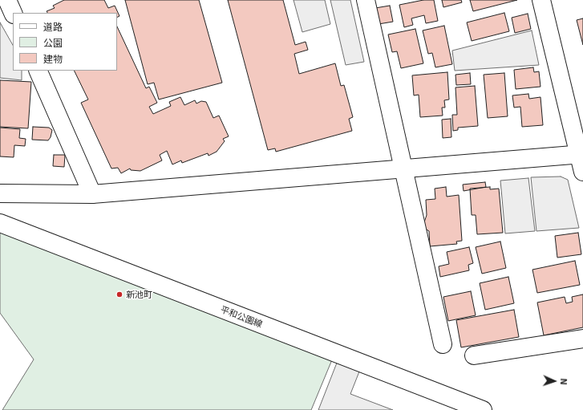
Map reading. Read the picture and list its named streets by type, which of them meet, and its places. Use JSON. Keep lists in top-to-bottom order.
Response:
{
  "streets": {
    "street": ["平和公園線"]
  },
  "places": ["新池町"],
  "legend": ["道路", "公園", "建物"],
  "north": "right"
}
